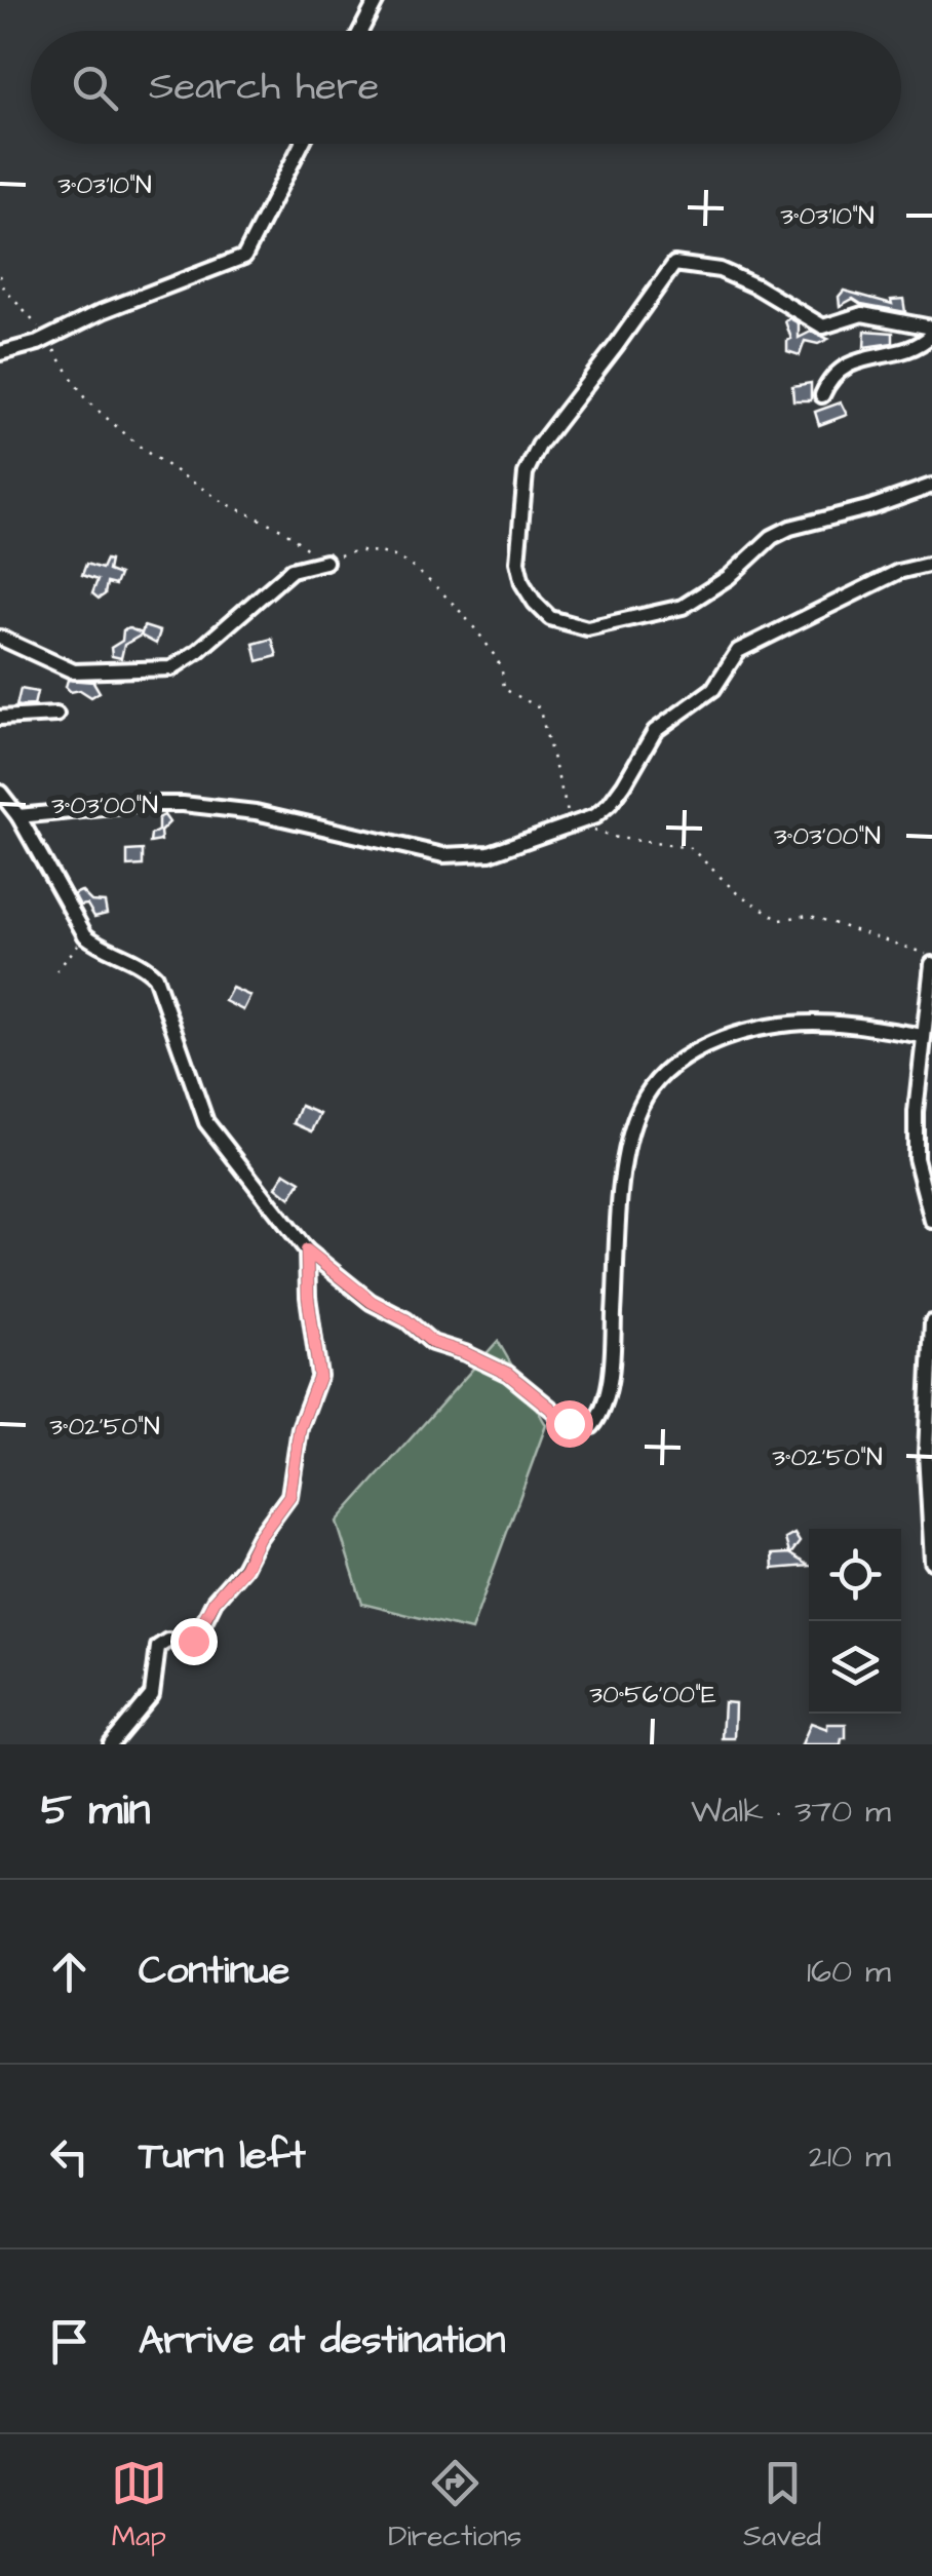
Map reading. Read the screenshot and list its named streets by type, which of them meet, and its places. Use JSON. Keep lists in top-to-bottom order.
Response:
{
  "page": {
    "search": "Search here",
    "heading": ["5 min", "Walk · 370 m"],
    "list": [
      ["Continue", "160 m"],
      ["Turn left", "210 m"],
      "Arrive at destination"
    ],
    "nav": ["Map", "Directions", "Saved"]
  },
  "coordinates": [
    "3°03'10\"N",
    "3°03'00\"N",
    "3°02'50\"N",
    "30°56'00\"E"
  ]
}
